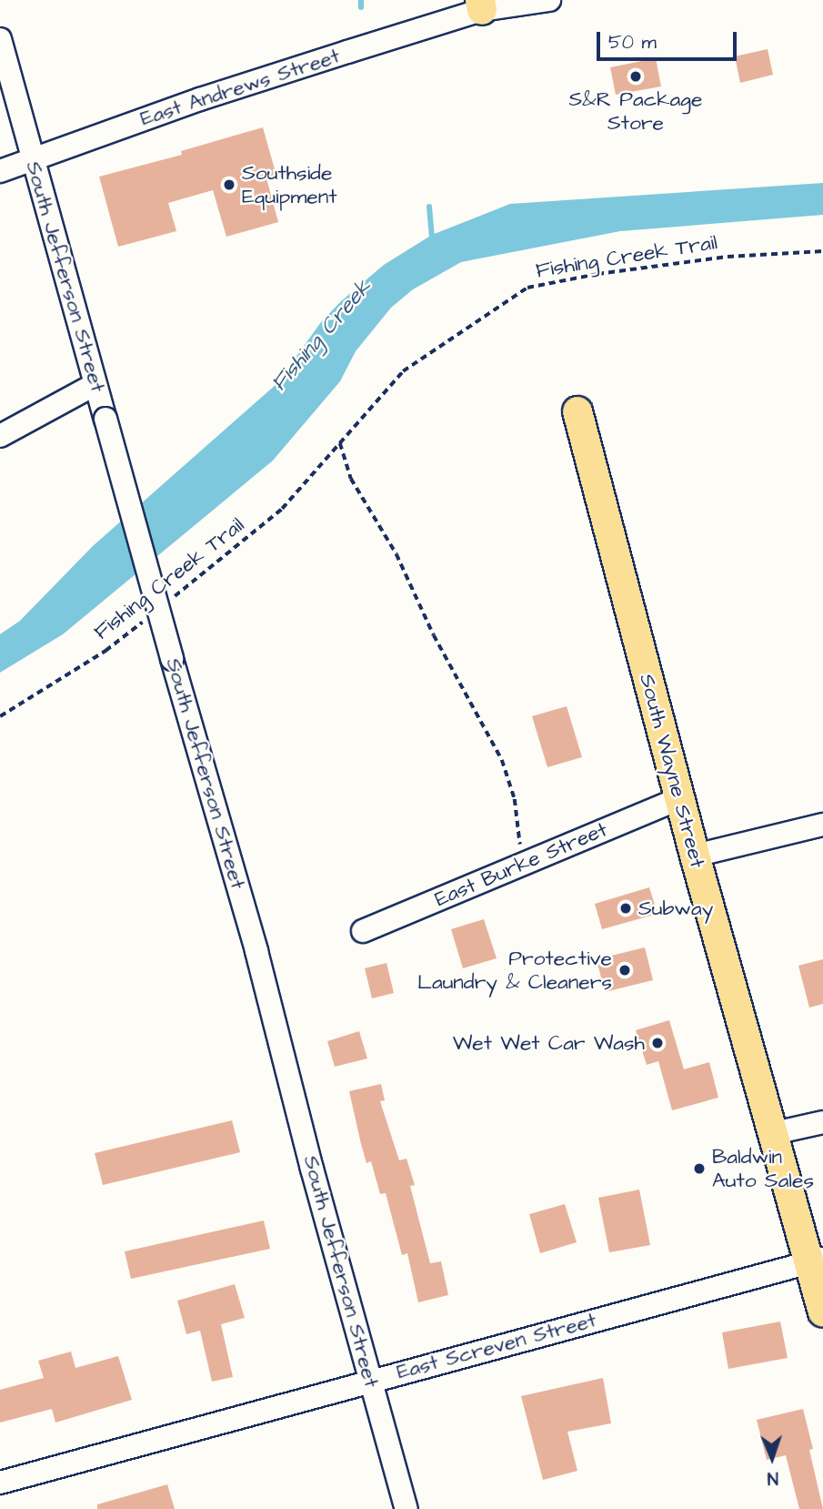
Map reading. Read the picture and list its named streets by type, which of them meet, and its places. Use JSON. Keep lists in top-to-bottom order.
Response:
{
  "streets": {
    "main road": ["South Wayne Street"],
    "street": [
      "East Andrews Street",
      "South Jefferson Street",
      "East Burke Street",
      "East Screven Street"
    ],
    "path": ["Fishing Creek Trail"]
  },
  "crossings": [
    ["East Andrews Street", "South Jefferson Street"],
    ["South Jefferson Street", "East Screven Street"],
    ["South Wayne Street", "East Burke Street"],
    ["South Wayne Street", "East Screven Street"]
  ],
  "water": ["Fishing Creek"],
  "places": [
    "S&R Package Store",
    "Southside Equipment",
    "Subway",
    "Protective Laundry & Cleaners",
    "Wet Wet Car Wash",
    "Baldwin Auto Sales"
  ],
  "scale_bar": "50 m",
  "north": "bottom"
}
